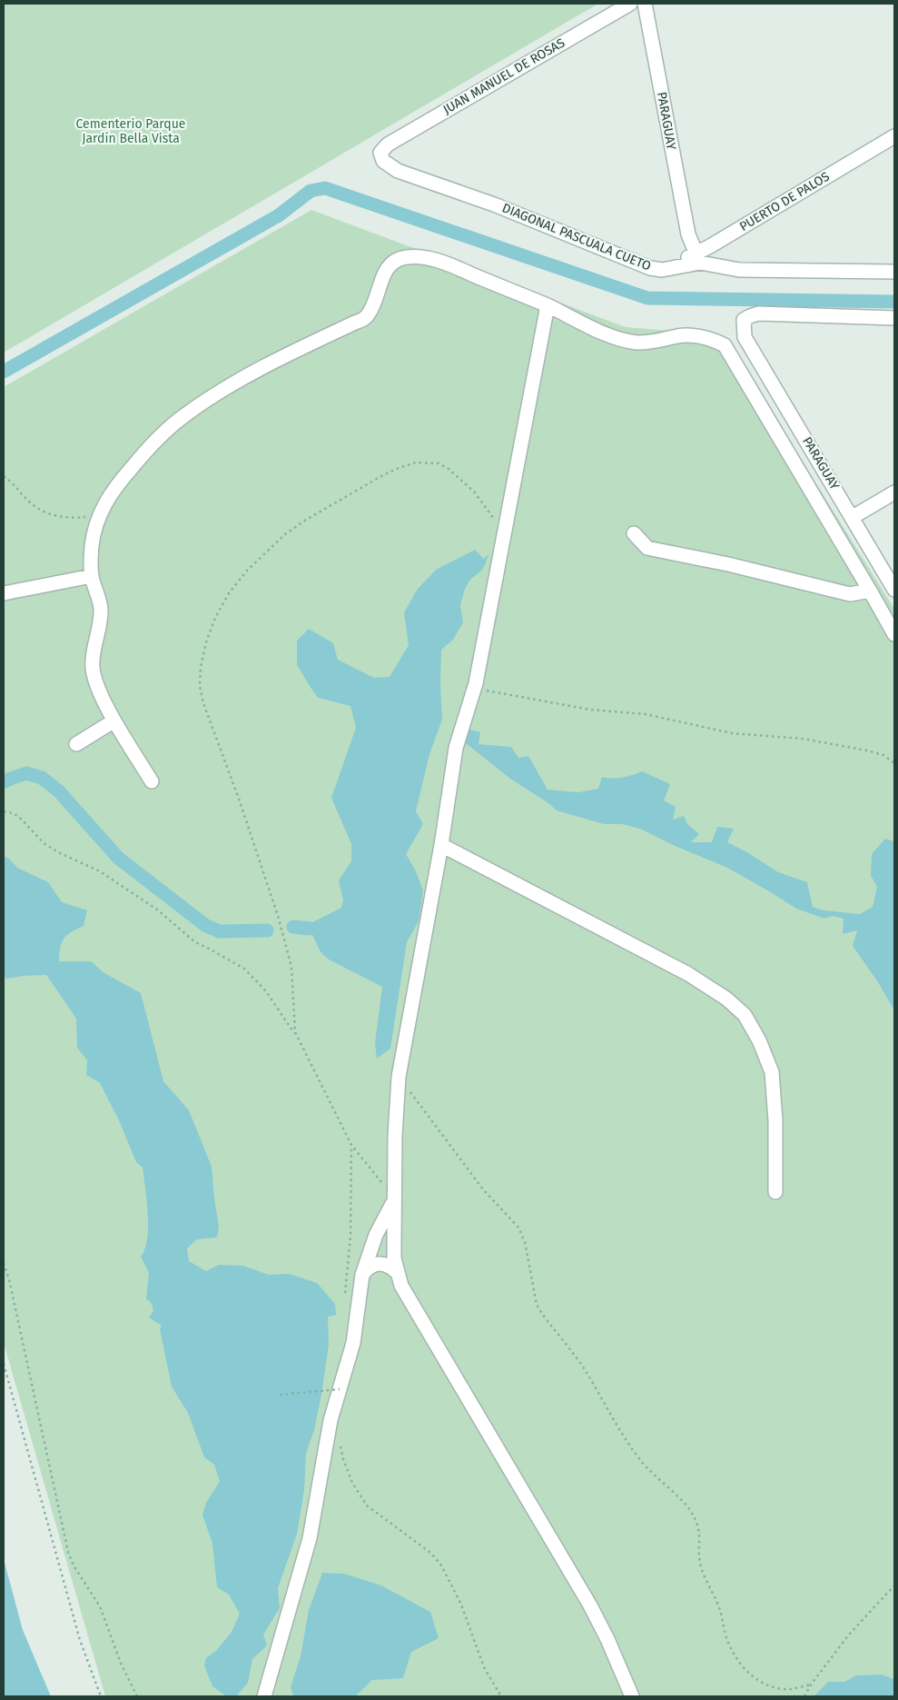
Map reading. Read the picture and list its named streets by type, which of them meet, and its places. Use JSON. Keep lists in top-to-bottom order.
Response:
{
  "streets": {
    "street": [
      "JUAN MANUEL DE ROSAS",
      "PARAGUAY",
      "PUERTO DE PALOS",
      "DIAGONAL PASCUALA CUETO"
    ]
  },
  "crossings": [
    ["JUAN MANUEL DE ROSAS", "DIAGONAL PASCUALA CUETO"],
    ["PARAGUAY", "PUERTO DE PALOS"],
    ["PUERTO DE PALOS", "DIAGONAL PASCUALA CUETO"]
  ],
  "parks": ["Cementerio Parque Jardín Bella Vista"]
}
